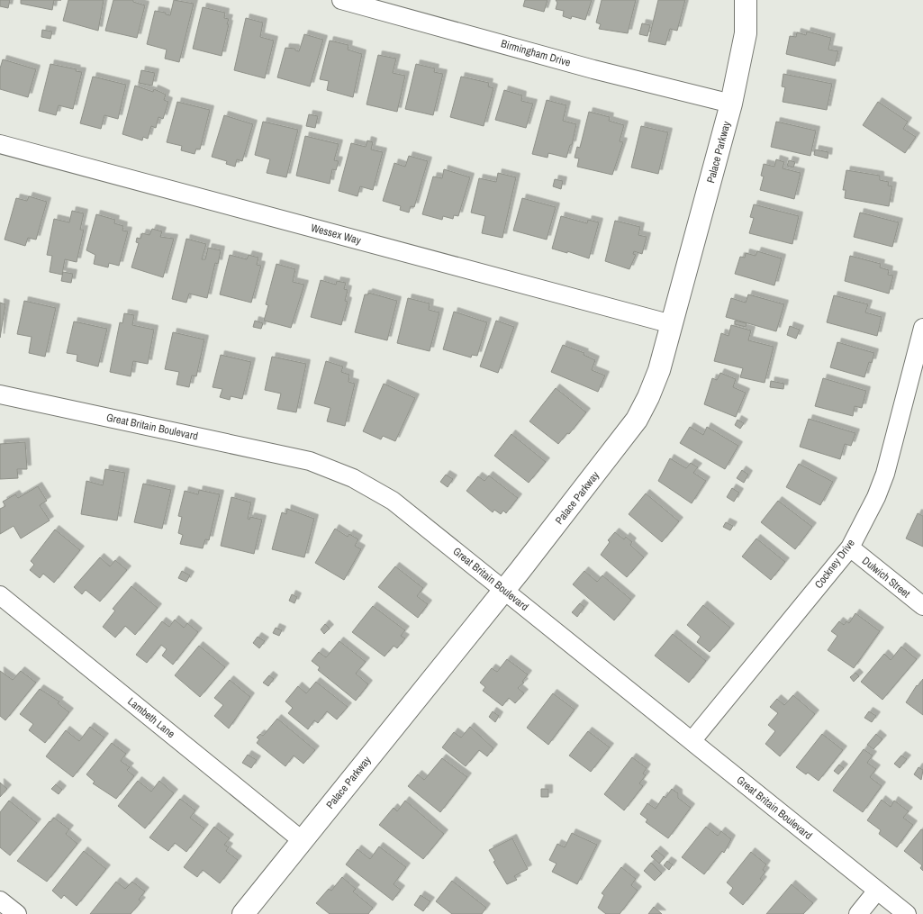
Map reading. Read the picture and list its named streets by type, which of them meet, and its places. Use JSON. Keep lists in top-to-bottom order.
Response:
{
  "streets": {
    "street": [
      "Birmingham Drive",
      "Palace Parkway",
      "Wessex Way",
      "Great Britain Boulevard",
      "Cockney Drive",
      "Dulwich Street",
      "Lambeth Lane"
    ]
  },
  "crossings": [
    ["Birmingham Drive", "Palace Parkway"],
    ["Palace Parkway", "Wessex Way"],
    ["Palace Parkway", "Great Britain Boulevard"],
    ["Palace Parkway", "Lambeth Lane"],
    ["Great Britain Boulevard", "Cockney Drive"],
    ["Cockney Drive", "Dulwich Street"]
  ]
}
